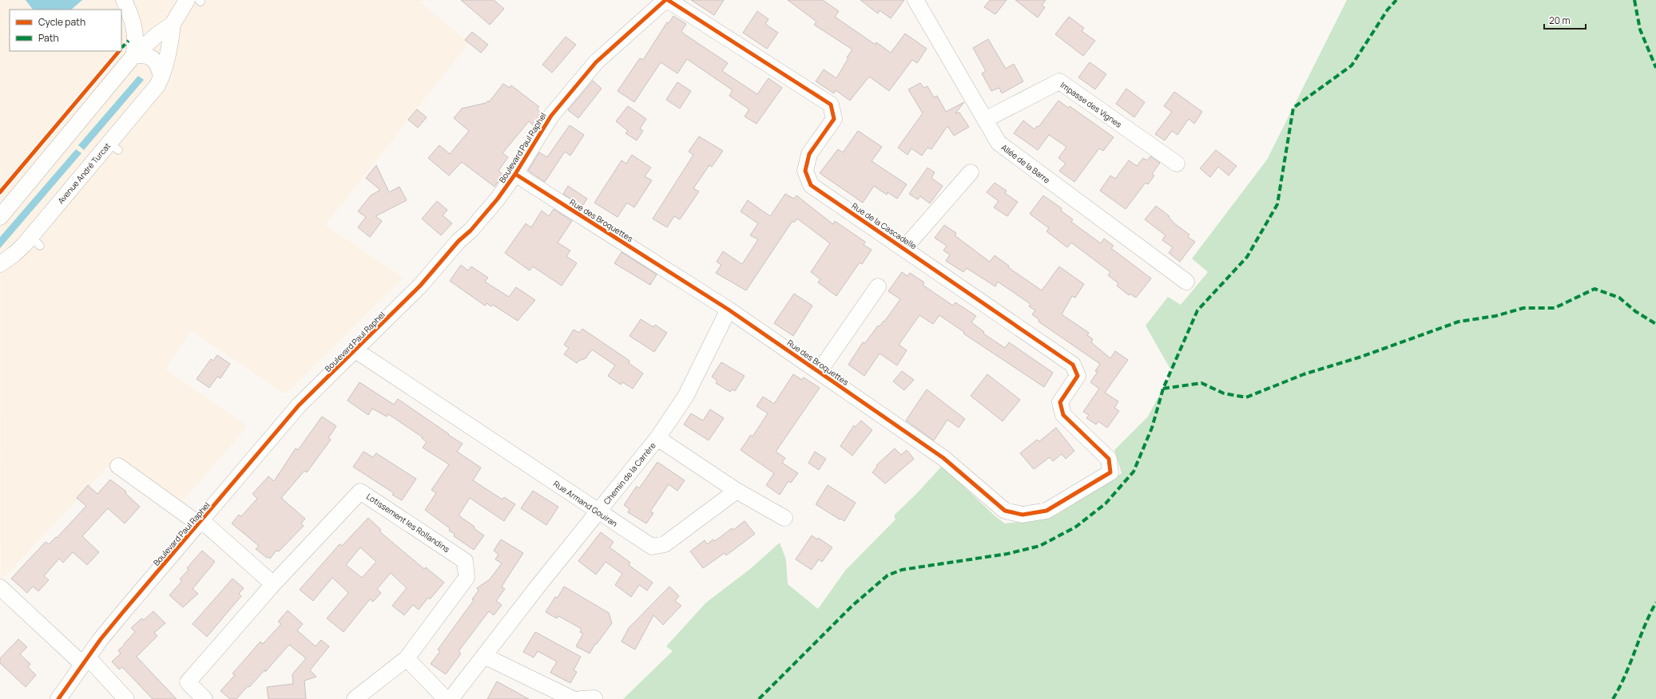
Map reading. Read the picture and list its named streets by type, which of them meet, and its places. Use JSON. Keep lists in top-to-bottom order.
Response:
{
  "streets": {
    "street": [
      "Impasse des Vignes",
      "Boulevard Paul Raphel",
      "Allée de la Barre",
      "Avenue André Turcat",
      "Rue des Broquettes",
      "Rue de la Cascadelle",
      "Chemin de la Carrère",
      "Rue Armand Gouiran",
      "Lotissement les Rollandins"
    ]
  },
  "crossings": [
    ["Impasse des Vignes", "Allée de la Barre"],
    ["Boulevard Paul Raphel", "Rue des Broquettes"],
    ["Boulevard Paul Raphel", "Rue Armand Gouiran"],
    ["Rue des Broquettes", "Rue de la Cascadelle"],
    ["Rue des Broquettes", "Chemin de la Carrère"],
    ["Chemin de la Carrère", "Rue Armand Gouiran"]
  ],
  "legend": ["Cycle path", "Path"],
  "scale_bar": "20 m"
}
